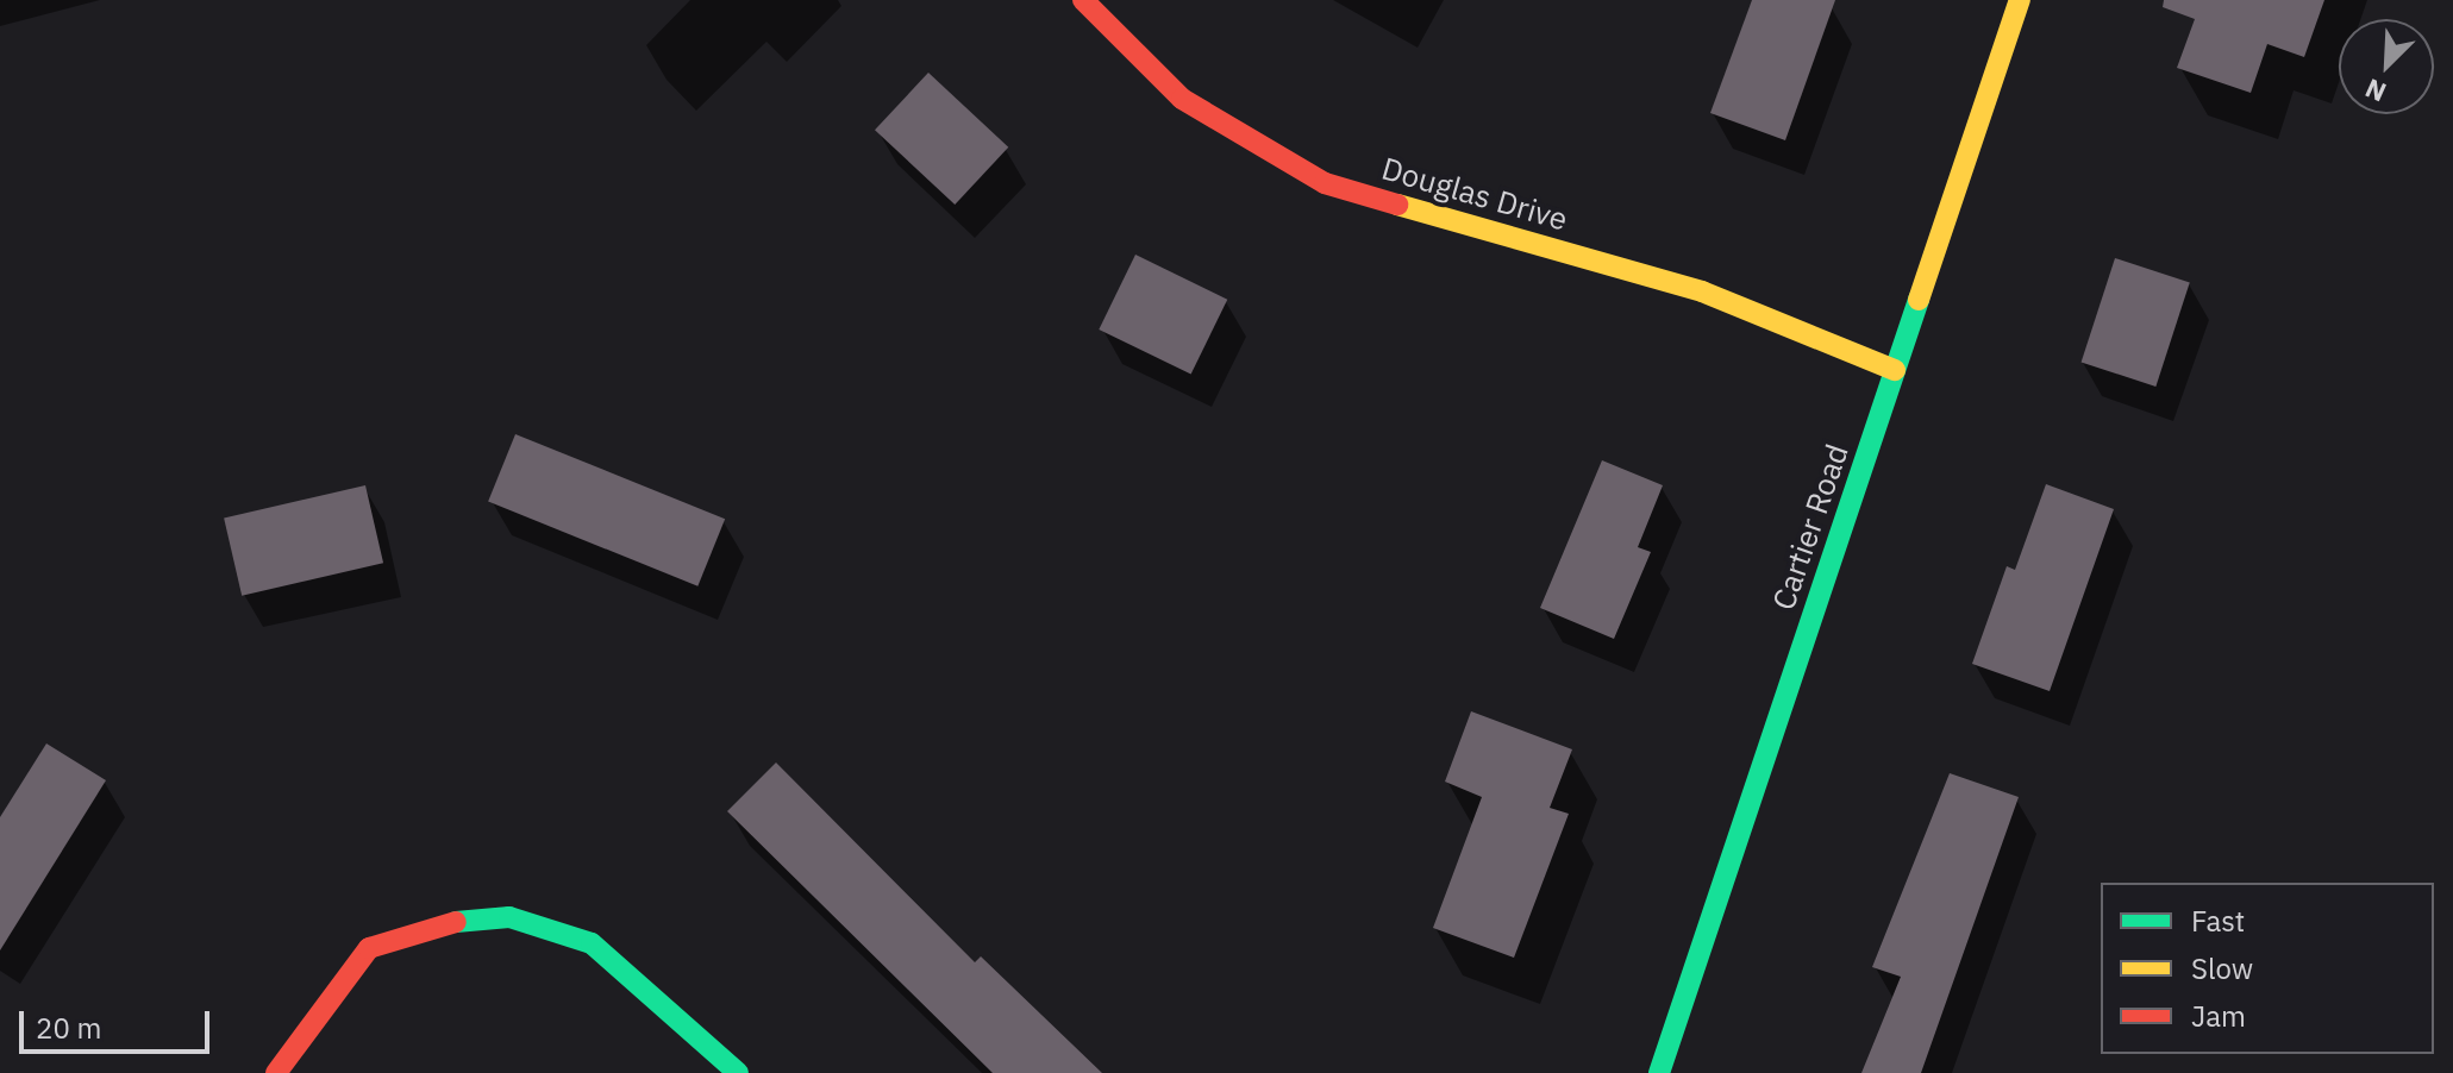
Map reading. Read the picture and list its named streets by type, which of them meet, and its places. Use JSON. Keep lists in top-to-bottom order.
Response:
{
  "streets": {
    "street": ["Douglas Drive", "Cartier Road"]
  },
  "crossings": [
    ["Douglas Drive", "Cartier Road"]
  ],
  "legend": ["Fast", "Slow", "Jam"],
  "scale_bar": "20 m",
  "north": "bottom left"
}
